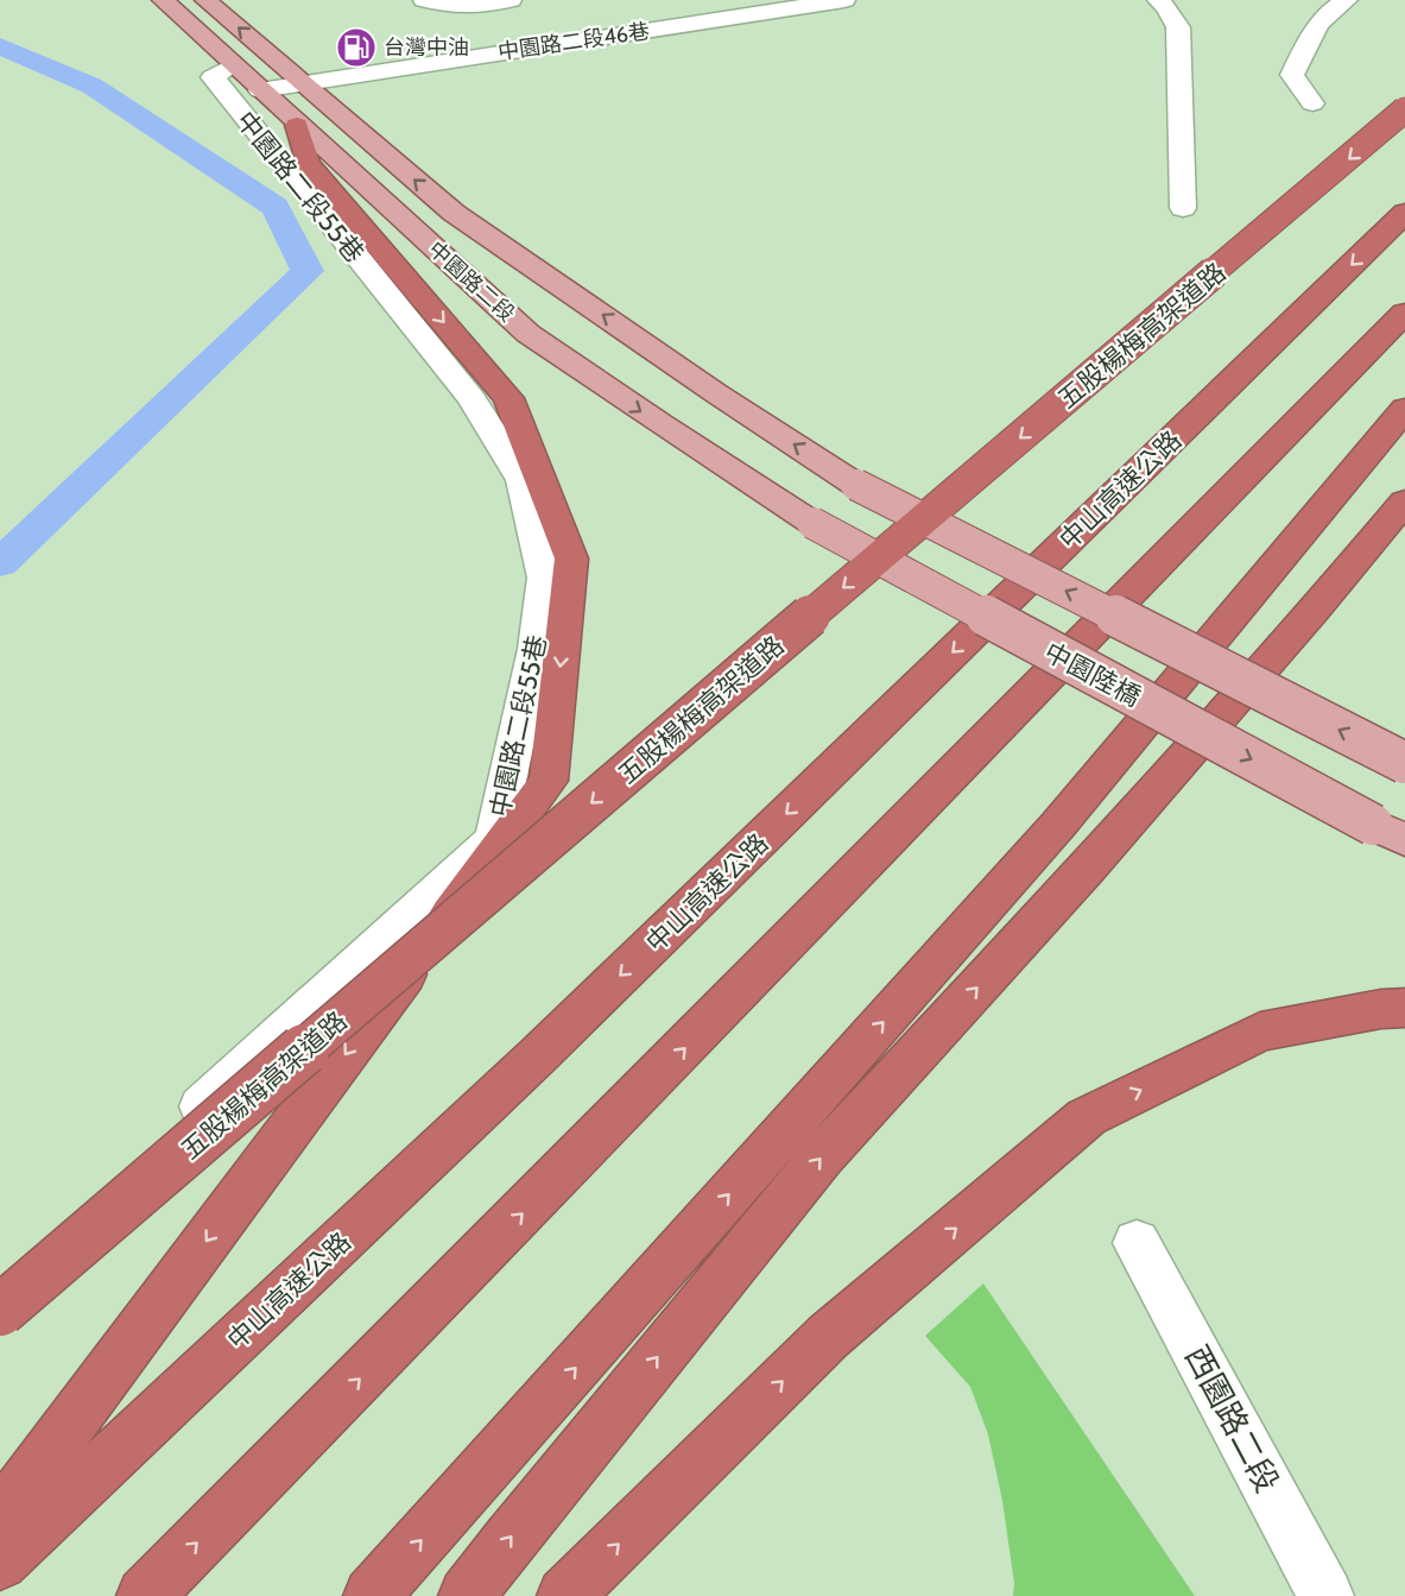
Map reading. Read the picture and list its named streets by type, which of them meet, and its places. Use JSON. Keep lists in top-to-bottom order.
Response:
{
  "streets": {
    "highway": ["五股楊梅高架道路", "中山高速公路"],
    "main road": ["中園路二段", "中園陸橋"],
    "lane": ["中園路二段46巷", "中園路二段55巷", "西園路二段"]
  },
  "crossings": [
    ["中園路二段46巷", "中園路二段"],
    ["中園路二段55巷", "中園路二段"],
    ["中園路二段", "中園陸橋"]
  ],
  "one_way": ["中園陸橋"],
  "places": {
    "fuel station": ["台灣中油"]
  }
}
